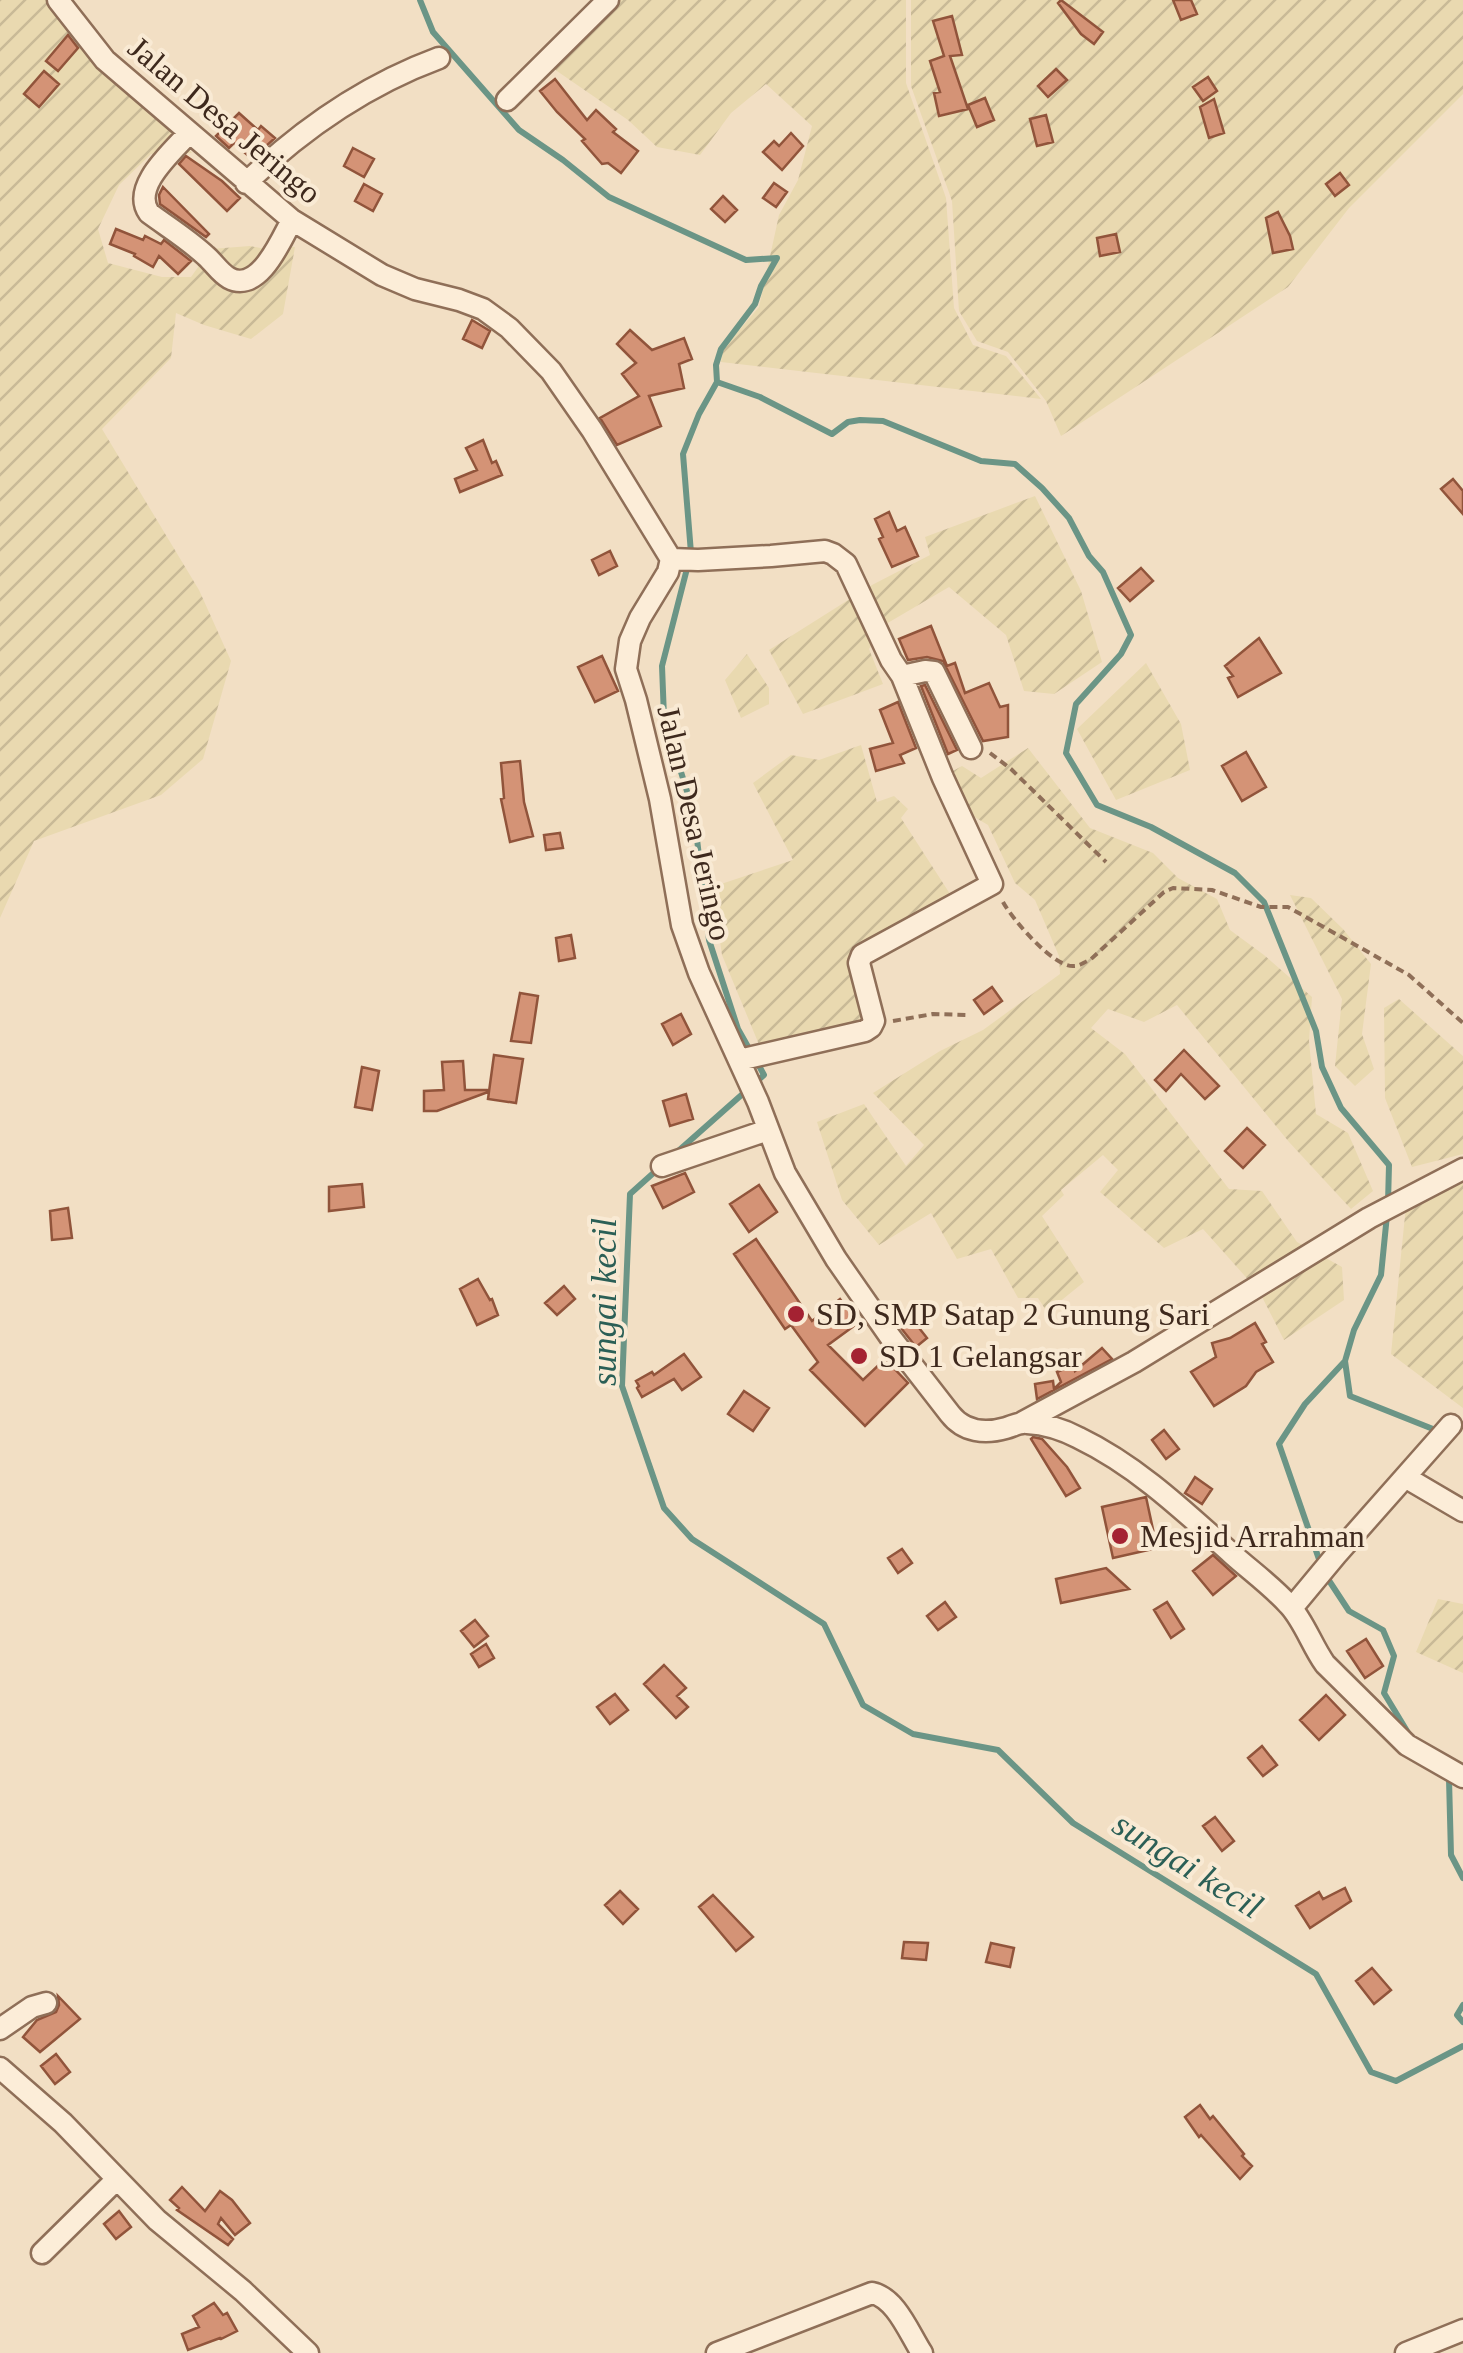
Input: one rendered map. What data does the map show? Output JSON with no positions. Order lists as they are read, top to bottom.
{
  "streets": {
    "street": ["Jalan Desa Jeringo"]
  },
  "water": ["sungai kecil"],
  "places": ["SD, SMP Satap 2 Gunung Sari", "SD 1 Gelangsar", "Mesjid Arrahman"]
}
